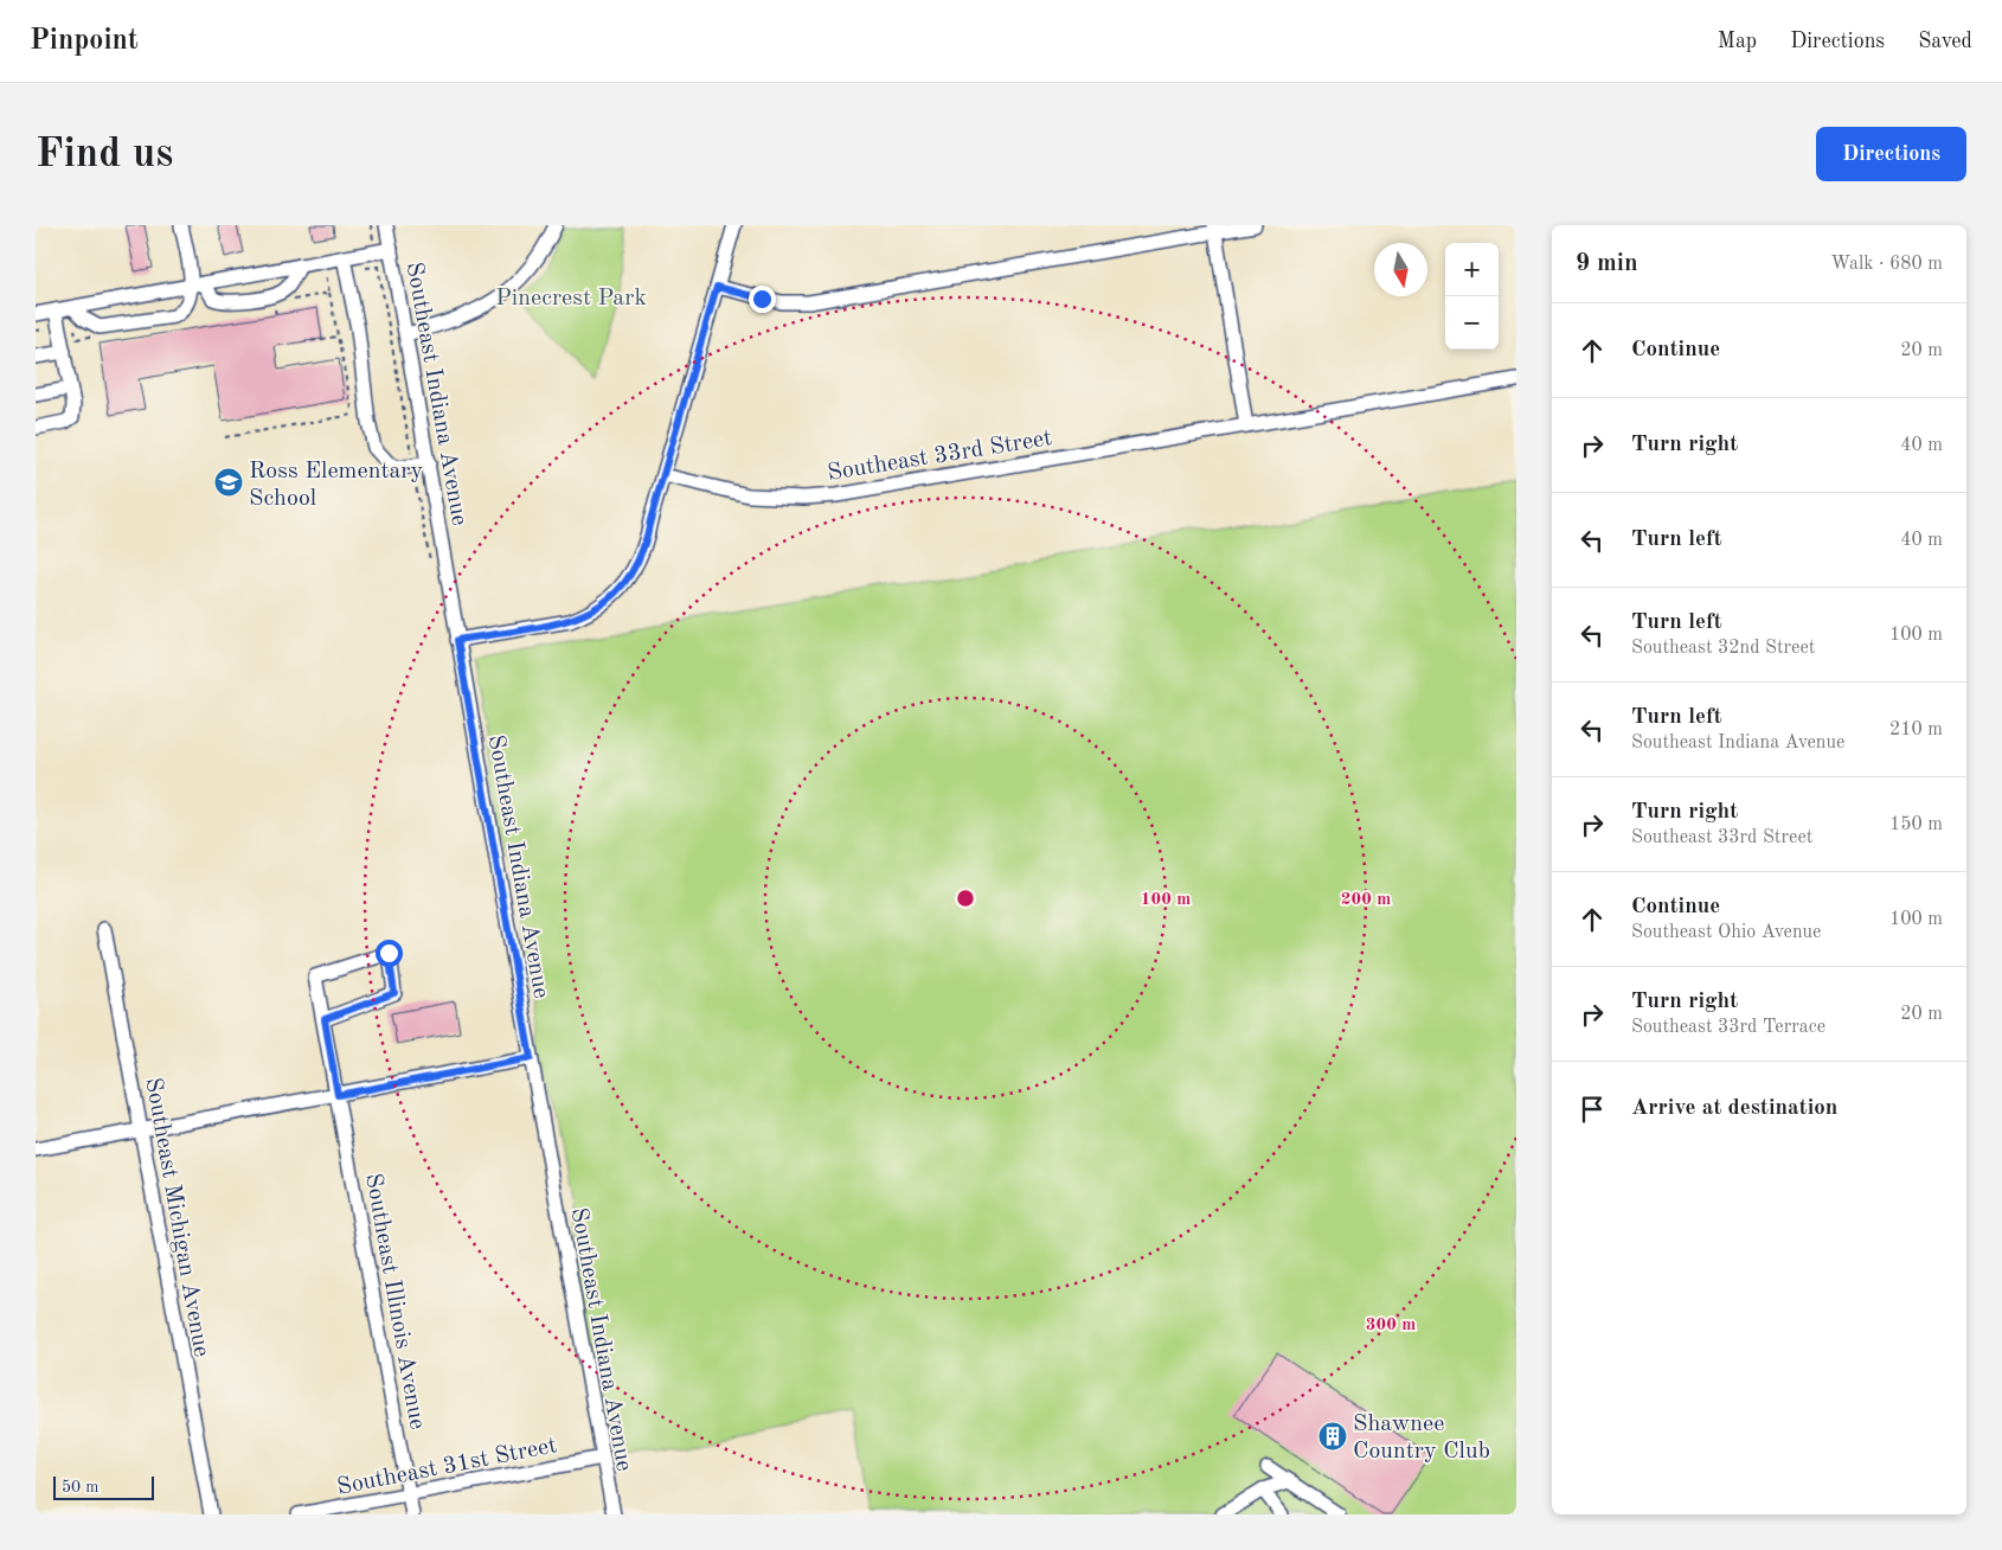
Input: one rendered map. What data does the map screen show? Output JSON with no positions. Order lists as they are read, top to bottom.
{
  "streets": {
    "street": [
      "Southeast Indiana Avenue",
      "Southeast 33rd Street",
      "Southeast Michigan Avenue",
      "Southeast Illinois Avenue",
      "Southeast 31st Street"
    ]
  },
  "crossings": [
    ["Southeast Indiana Avenue", "Southeast 31st Street"],
    ["Southeast Illinois Avenue", "Southeast 31st Street"]
  ],
  "parks": ["Pinecrest Park"],
  "places": {
    "school or university": ["Ross Elementary School"],
    "building": ["Shawnee Country Club"]
  },
  "scale_bar": "50 m",
  "north": "bottom",
  "page": {
    "header": "Pinpoint",
    "nav": ["Map", "Directions", "Saved"],
    "buttons": "Directions",
    "title": "Find us",
    "heading": ["9 min", "Walk · 680 m"],
    "map_buttons": ["+", "−"],
    "list": [
      ["Continue", "20 m"],
      ["Turn right", "40 m"],
      ["Turn left", "40 m"],
      ["Turn left", "Southeast 32nd Street", "100 m"],
      ["Turn left", "Southeast Indiana Avenue", "210 m"],
      ["Turn right", "Southeast 33rd Street", "150 m"],
      ["Continue", "Southeast Ohio Avenue", "100 m"],
      ["Turn right", "Southeast 33rd Terrace", "20 m"],
      "Arrive at destination"
    ],
    "scale": "50 m"
  },
  "rings": ["100 m", "200 m", "300 m"]
}
